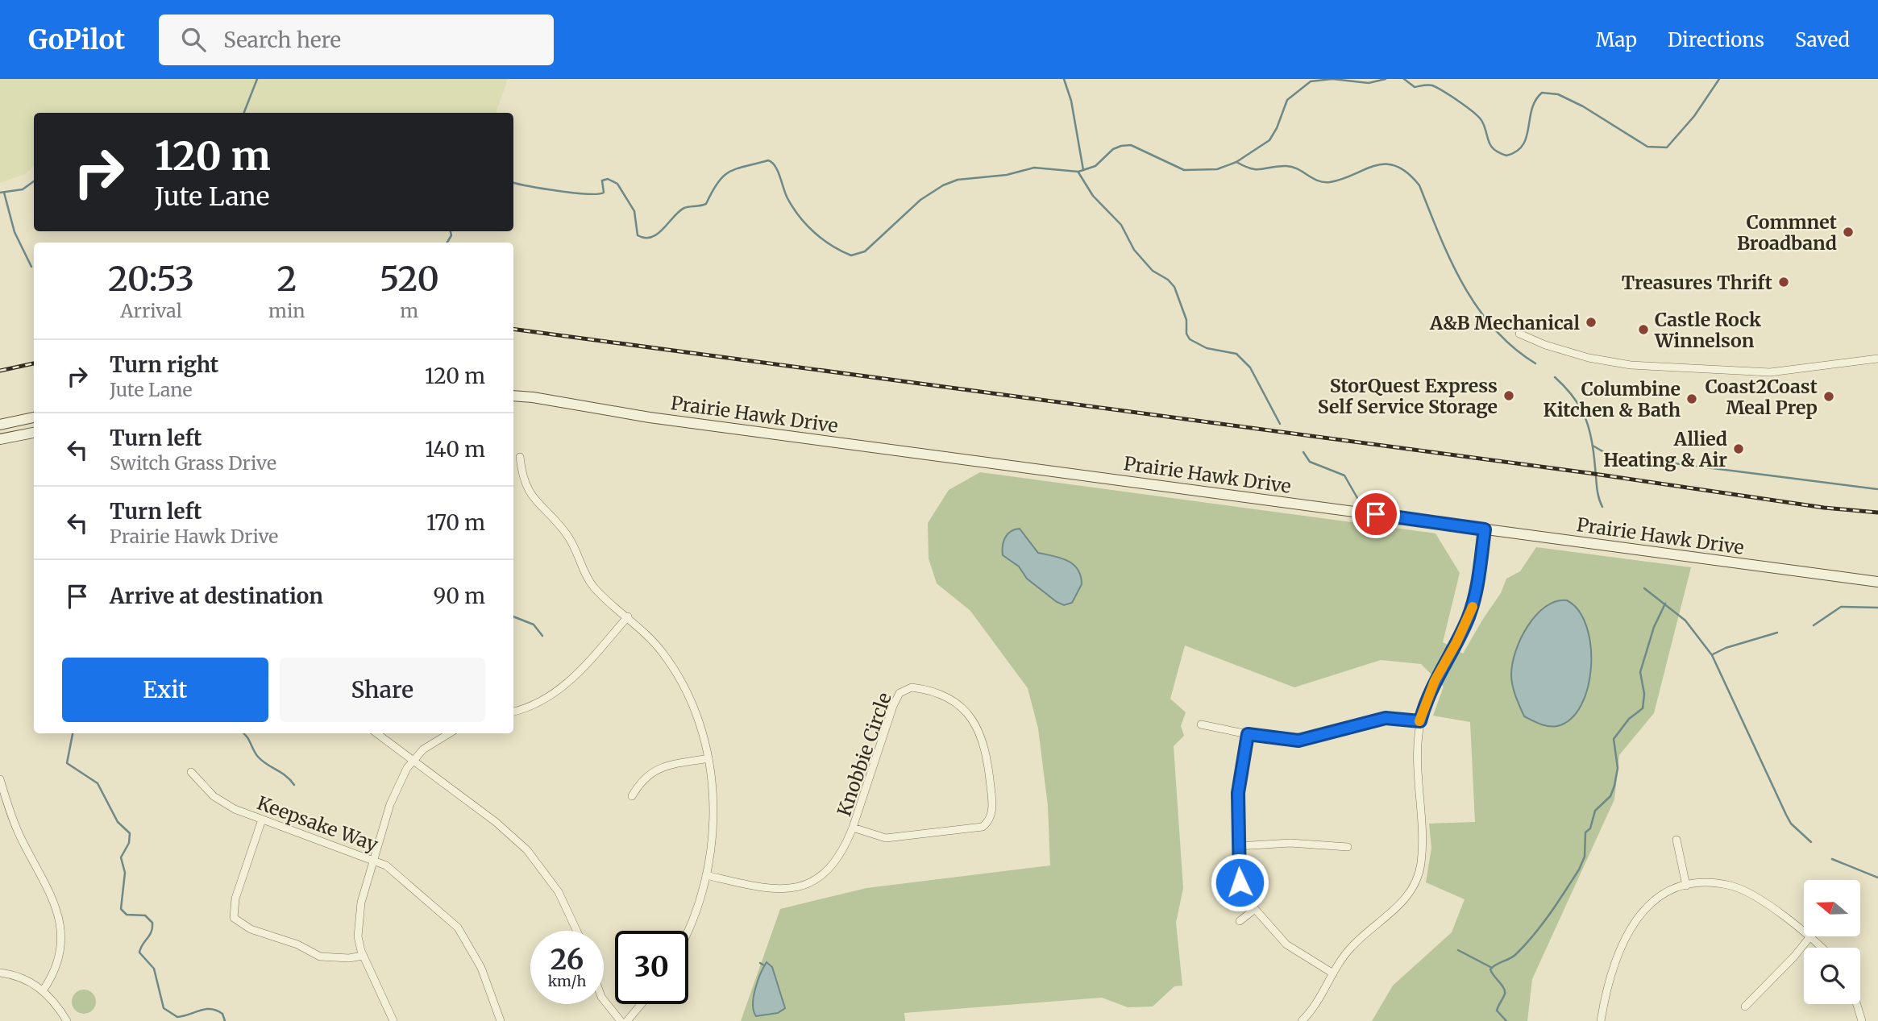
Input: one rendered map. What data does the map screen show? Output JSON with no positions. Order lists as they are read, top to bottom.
{
  "streets": {
    "street": ["Prairie Hawk Drive", "Knobbie Circle", "Keepsake Way"]
  },
  "places": [
    "Commnet Broadband",
    "Treasures Thrift",
    "A&B Mechanical",
    "Castle Rock Winnelson",
    "StorQuest Express Self Service Storage",
    "Coast2Coast Meal Prep",
    "Columbine Kitchen & Bath",
    "Allied Heating & Air"
  ],
  "north": "left",
  "page": {
    "header": "GoPilot",
    "search": "Search here",
    "nav": ["Map", "Directions", "Saved"],
    "turn": ["120 m", "Jute Lane"],
    "eta": [
      "20:53",
      "Arrival",
      "2",
      "min",
      "520",
      "m"
    ],
    "list": [
      {
        "name": "Turn right",
        "note": "Jute Lane",
        "value": "120 m"
      },
      {
        "name": "Turn left",
        "note": "Switch Grass Drive",
        "value": "140 m"
      },
      {
        "name": "Turn left",
        "note": "Prairie Hawk Drive",
        "value": "170 m"
      },
      {
        "name": "Arrive at destination",
        "value": "90 m"
      }
    ],
    "buttons": ["Exit", "Share"],
    "speed": "26 km/h",
    "limit": "30"
  }
}
